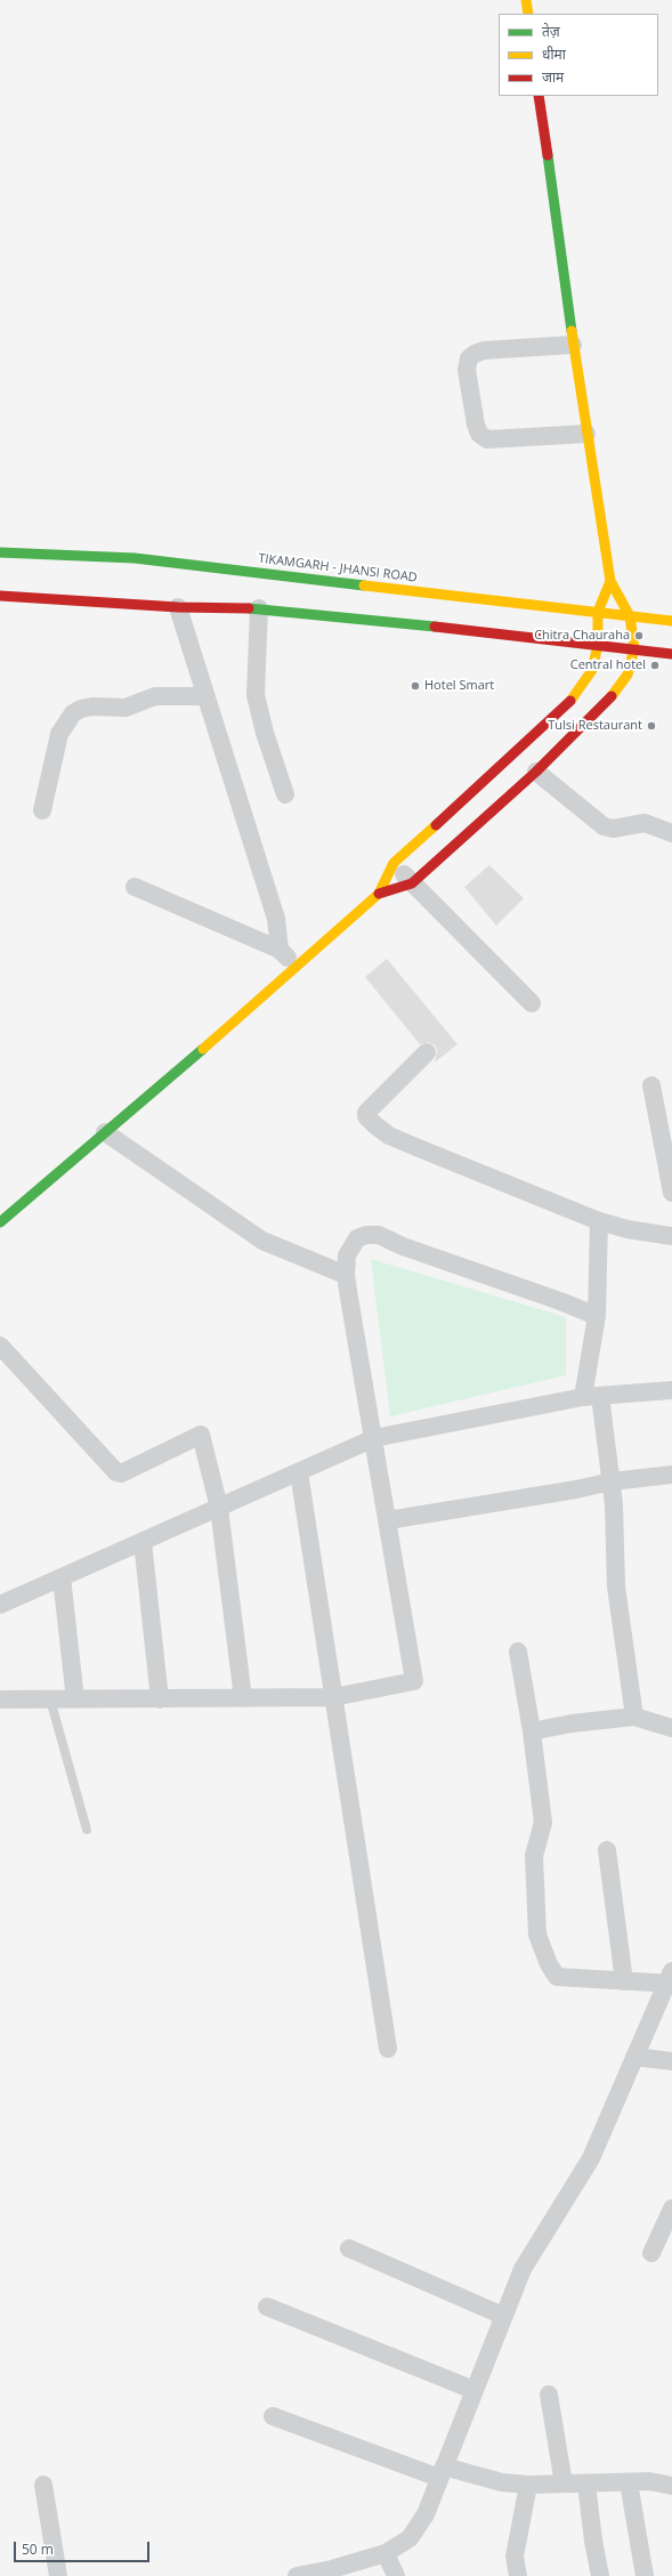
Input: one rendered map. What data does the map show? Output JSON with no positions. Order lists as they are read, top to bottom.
{
  "streets": {
    "street": ["TIKAMGARH - JHANSI ROAD"]
  },
  "places": [
    "Chitra Chauraha",
    "Central hotel",
    "Hotel Smart",
    "Tulsi Restaurant"
  ],
  "legend": ["तेज़", "धीमा", "जाम"],
  "scale_bar": "50 m"
}
